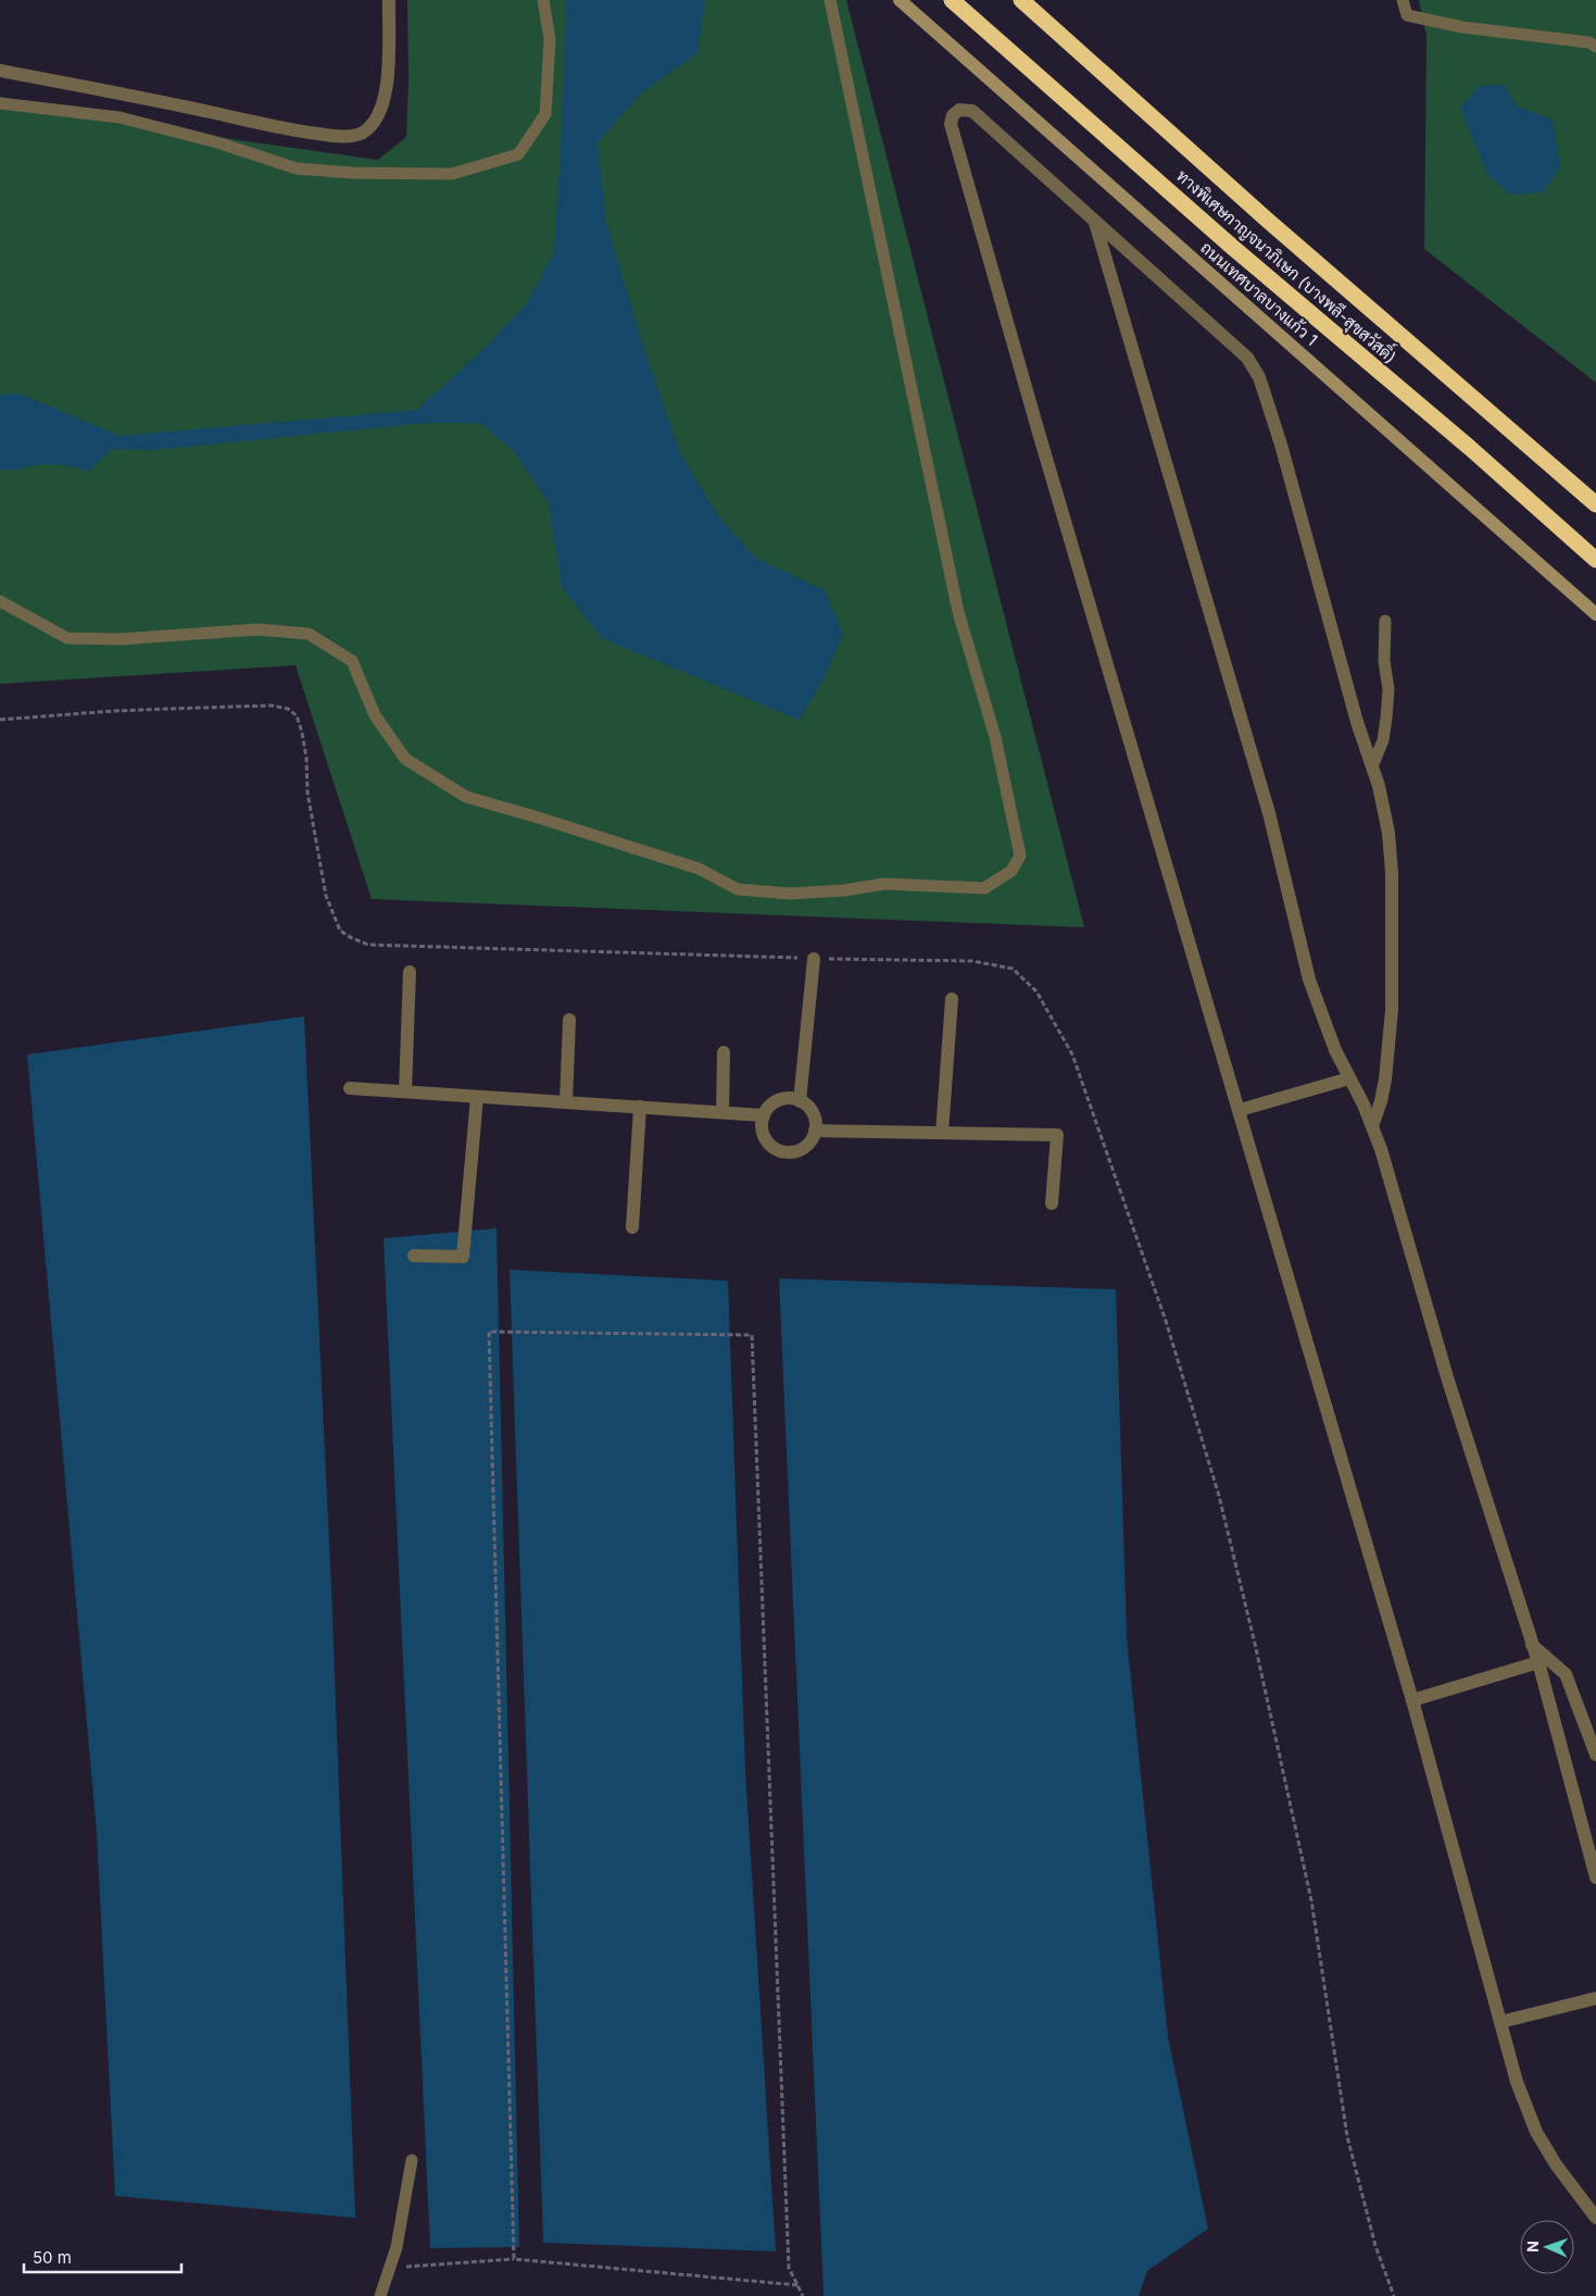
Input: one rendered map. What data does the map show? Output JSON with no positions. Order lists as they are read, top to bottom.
{
  "streets": {
    "highway": ["ทางพิเศษกาญจนาภิเษก (บางพลี-สุขสวัสดิ์)"],
    "main road": ["ถนนเทศบาลบางแก้ว 1"]
  },
  "scale_bar": "50 m",
  "north": "left"
}
